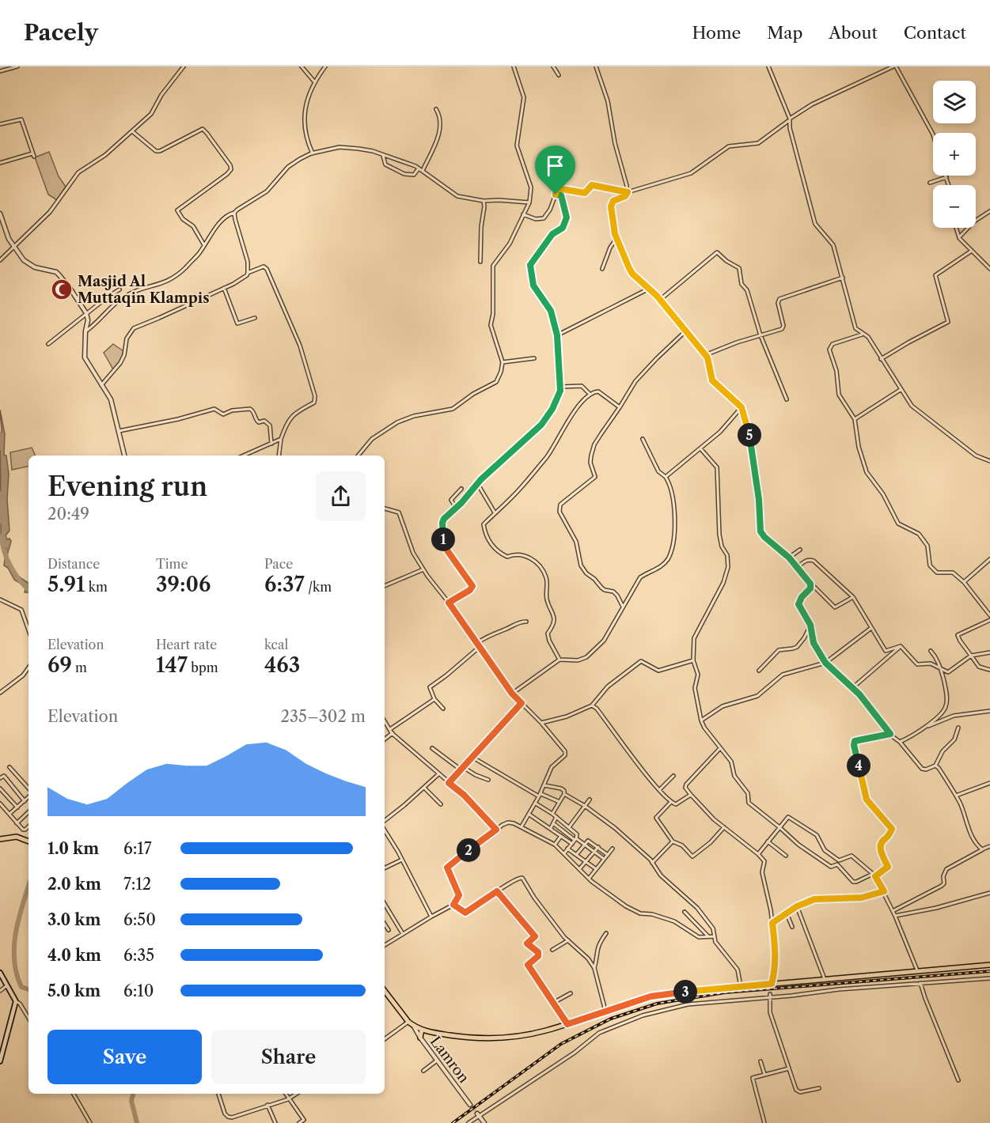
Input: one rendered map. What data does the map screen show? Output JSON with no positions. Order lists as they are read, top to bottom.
{
  "streets": {
    "street": ["Lamron"]
  },
  "places": {
    "mosque": ["Masjid Al Muttaqin Klampis"]
  },
  "page": {
    "header": "Pacely",
    "nav": [
      "Home",
      "Map",
      "About",
      "Contact"
    ],
    "map_buttons": ["+", "−"],
    "pins": [
      "5",
      "1",
      "4",
      "2",
      "3"
    ],
    "heading": ["Evening run", "20:49"],
    "stats": [
      ["Distance", "5.91 km"],
      ["Time", "39:06"],
      ["Pace", "6:37 /km"],
      ["Elevation", "69 m"],
      ["Heart rate", "147 bpm"],
      ["kcal", "463"]
    ],
    "chart": ["Elevation", "235–302 m"],
    "list": [
      {
        "name": "1.0 km",
        "note": "6:17"
      },
      {
        "name": "2.0 km",
        "note": "7:12"
      },
      {
        "name": "3.0 km",
        "note": "6:50"
      },
      {
        "name": "4.0 km",
        "note": "6:35"
      },
      {
        "name": "5.0 km",
        "note": "6:10"
      }
    ],
    "buttons": ["Save", "Share"]
  }
}
